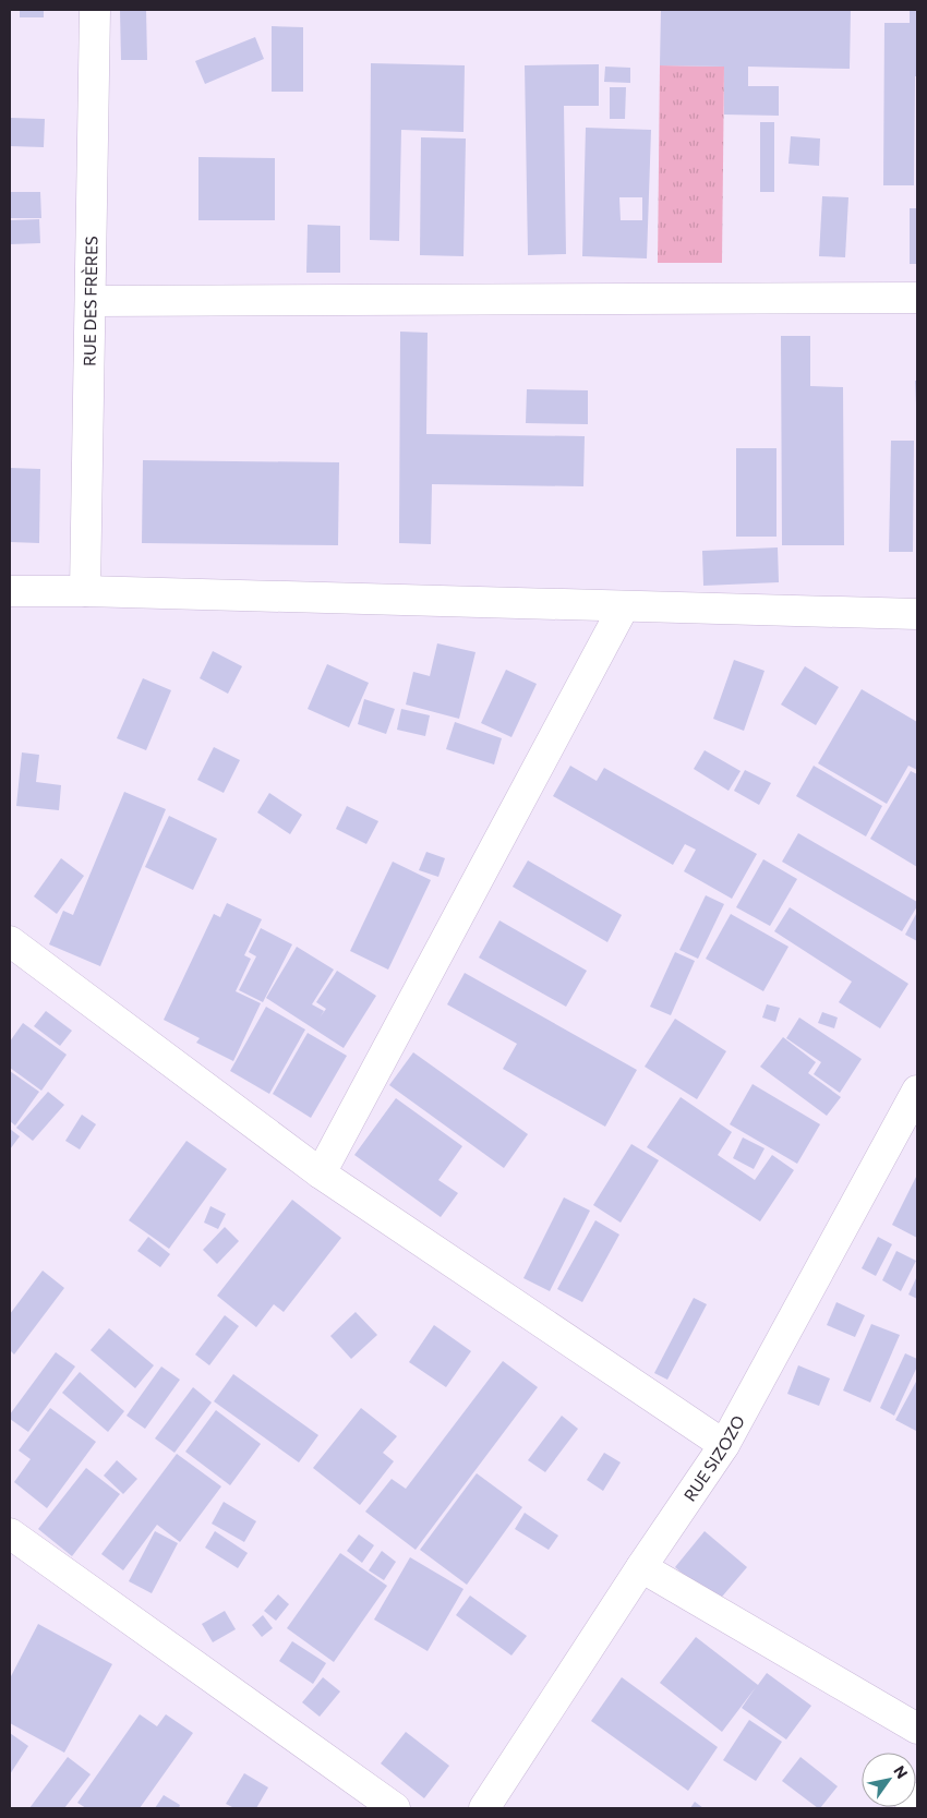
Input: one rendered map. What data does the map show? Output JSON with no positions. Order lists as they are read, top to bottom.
{
  "streets": {
    "street": ["RUE DES FRÈRES", "RUE SIZOZO"]
  },
  "north": "top right"
}
